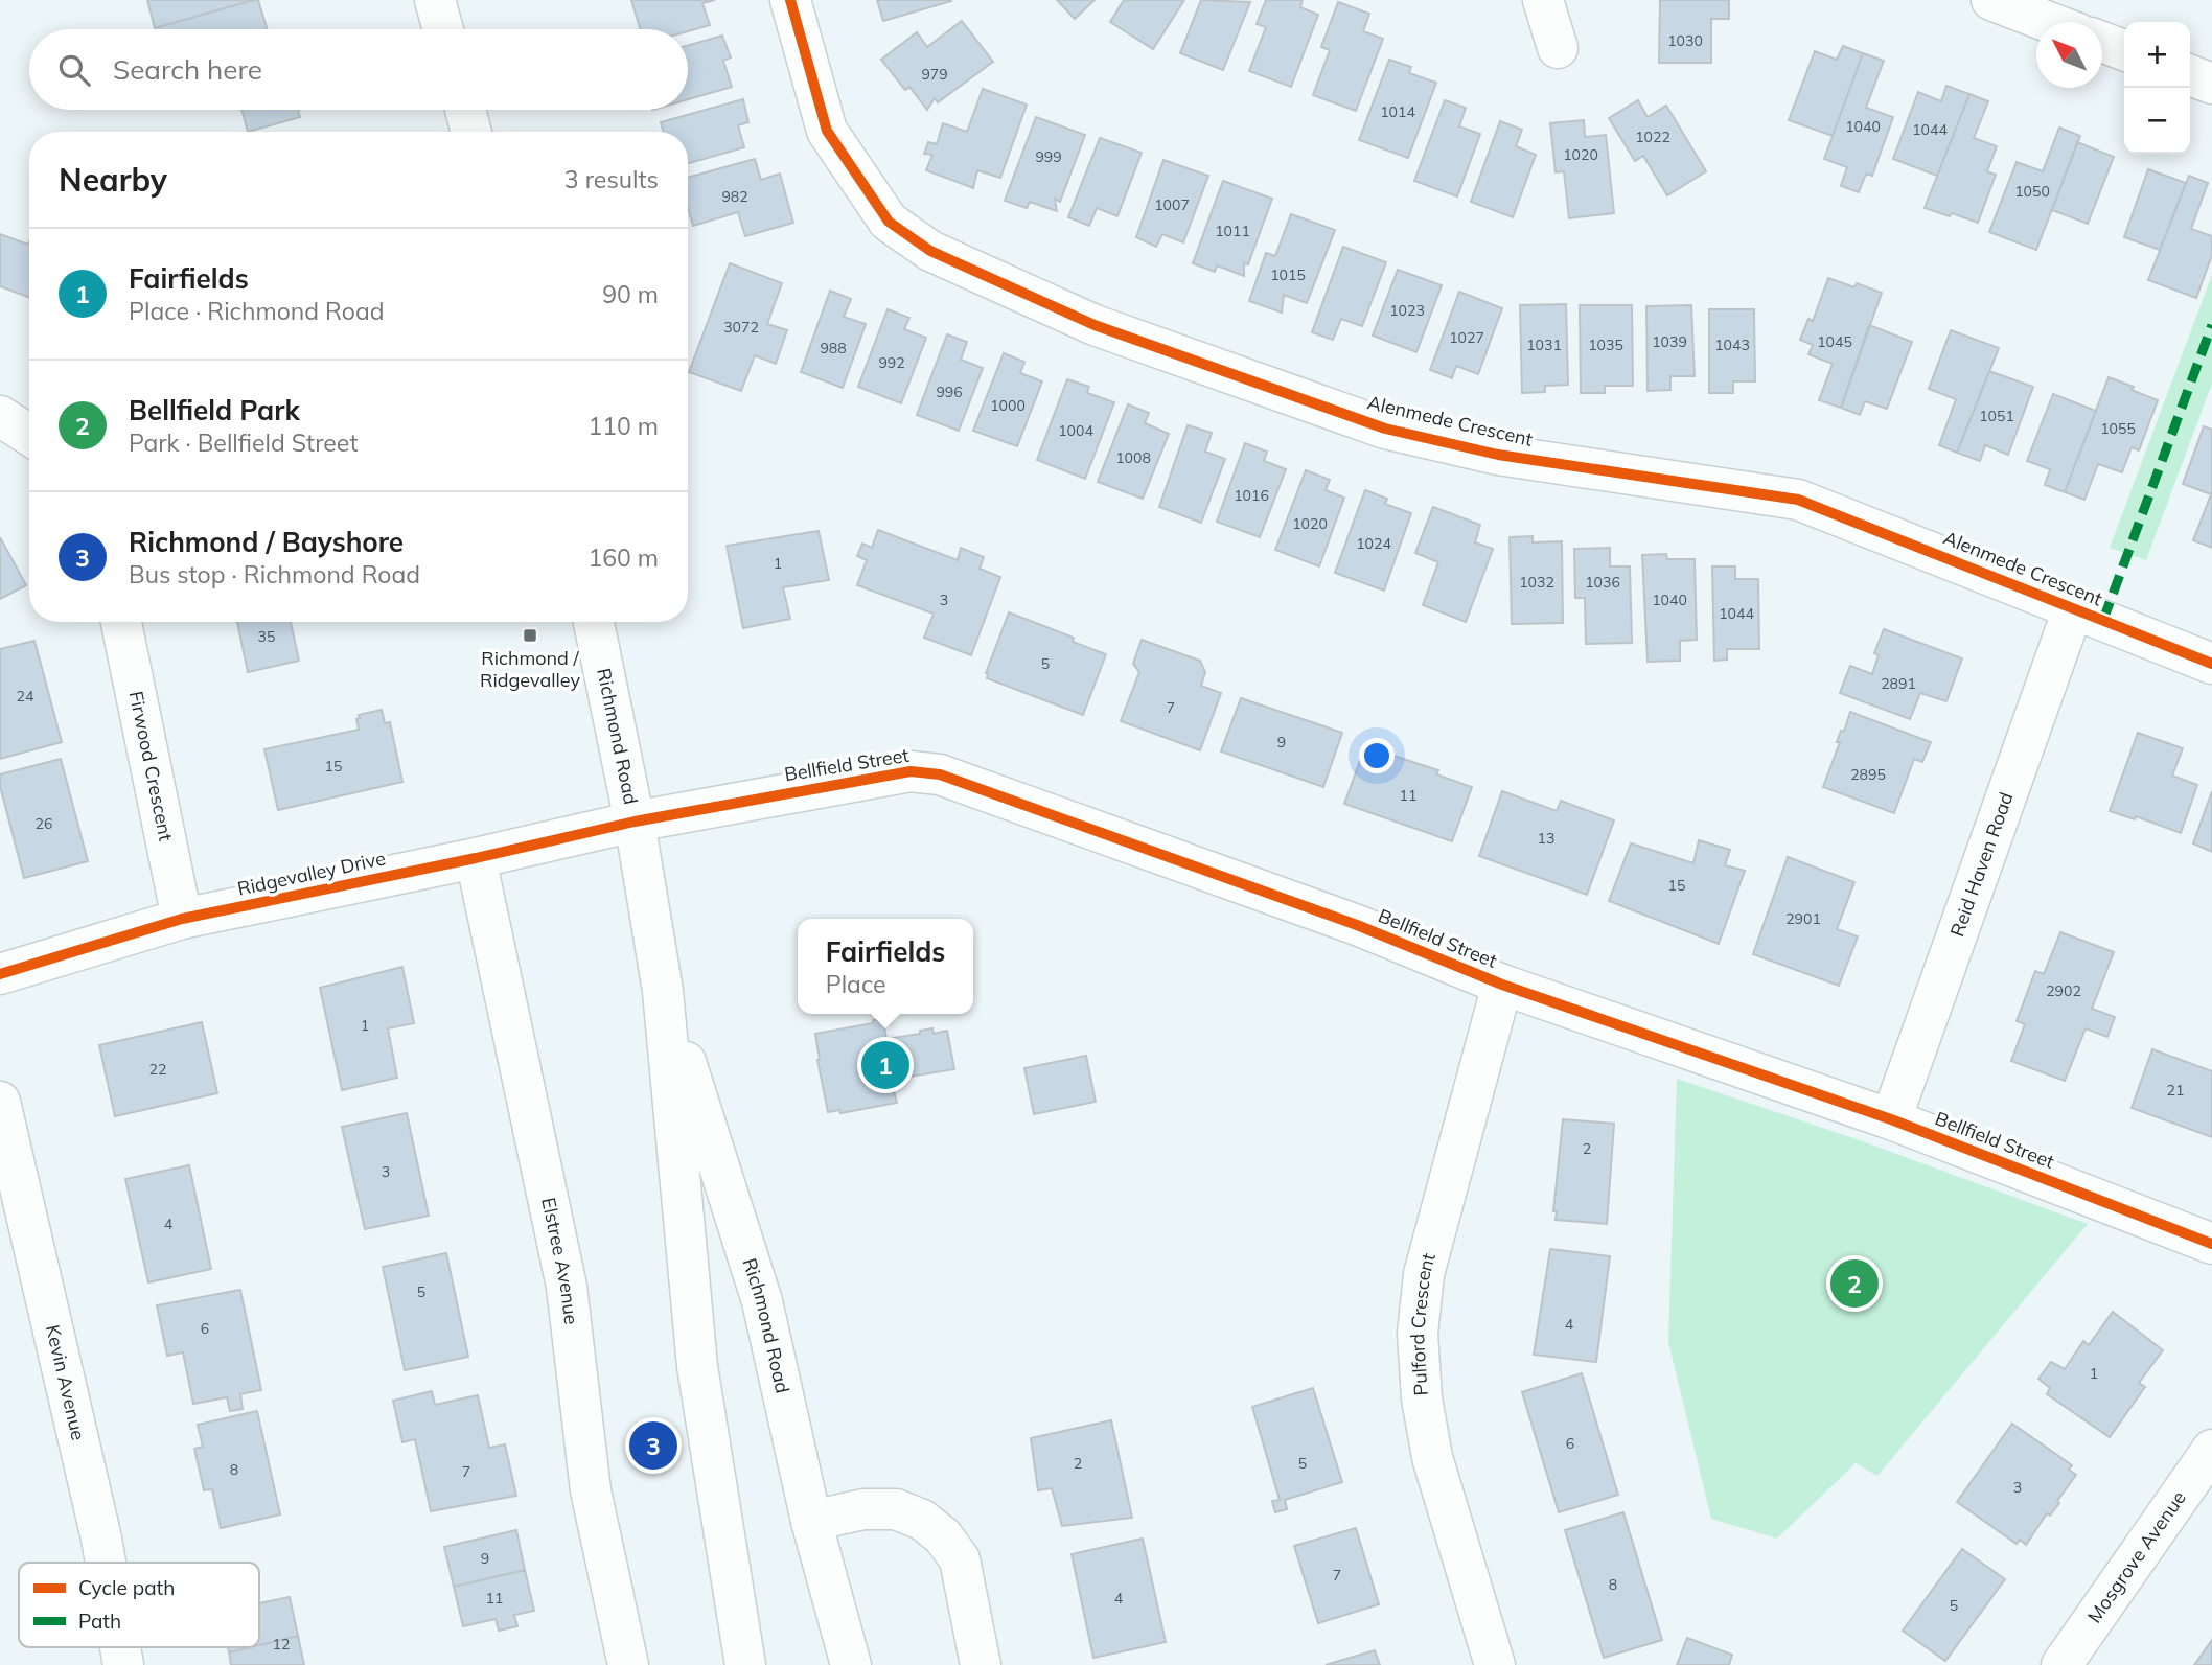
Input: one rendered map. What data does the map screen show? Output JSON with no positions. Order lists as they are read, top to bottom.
{
  "streets": {
    "street": [
      "Alenmede Crescent",
      "Richmond Road",
      "Bellfield Street",
      "Firwood Crescent",
      "Reid Haven Road",
      "Ridgevalley Drive",
      "Elstree Avenue",
      "Pulford Crescent",
      "Kevin Avenue",
      "Mosgrove Avenue"
    ]
  },
  "crossings": [
    ["Alenmede Crescent", "Reid Haven Road"],
    ["Richmond Road", "Bellfield Street"],
    ["Richmond Road", "Ridgevalley Drive"],
    ["Bellfield Street", "Reid Haven Road"],
    ["Bellfield Street", "Ridgevalley Drive"],
    ["Bellfield Street", "Pulford Crescent"],
    ["Firwood Crescent", "Ridgevalley Drive"],
    ["Ridgevalley Drive", "Elstree Avenue"]
  ],
  "places": {
    "transit": ["Richmond / Ridgevalley"]
  },
  "house_numbers": [
    "1030",
    "979",
    "1014",
    "1040",
    "1044",
    "1022",
    "1020",
    "999",
    "1050",
    "982",
    "1007",
    "1011",
    "1015",
    "1023",
    "3072",
    "1027",
    "1039",
    "1045",
    "1031",
    "1035",
    "1043",
    "988",
    "992",
    "996",
    "1000",
    "1051",
    "1055",
    "1004",
    "1008",
    "1016",
    "1020",
    "1024",
    "1",
    "1032",
    "1036",
    "3",
    "1040",
    "1044",
    "35",
    "5",
    "2891",
    "24",
    "7",
    "9",
    "15",
    "2895",
    "11",
    "26",
    "13",
    "15",
    "2901",
    "2902",
    "1",
    "22",
    "21",
    "2",
    "3",
    "4",
    "5",
    "4",
    "6",
    "1",
    "6",
    "2",
    "5",
    "8",
    "7",
    "3",
    "9",
    "7",
    "8",
    "11",
    "4",
    "5",
    "12"
  ],
  "legend": ["Cycle path", "Path"],
  "north": "top left",
  "page": {
    "map_buttons": ["+", "−"],
    "search": "Search here",
    "heading": ["Nearby", "3 results"],
    "list": [
      {
        "mark": "1",
        "name": "Fairfields",
        "note": "Place · Richmond Road",
        "value": "90 m"
      },
      {
        "mark": "2",
        "name": "Bellfield Park",
        "note": "Park · Bellfield Street",
        "value": "110 m"
      },
      {
        "mark": "3",
        "name": "Richmond / Bayshore",
        "note": "Bus stop · Richmond Road",
        "value": "160 m"
      }
    ],
    "popup": ["Fairfields", "Place"],
    "pins": ["1", "2", "3"]
  }
}
